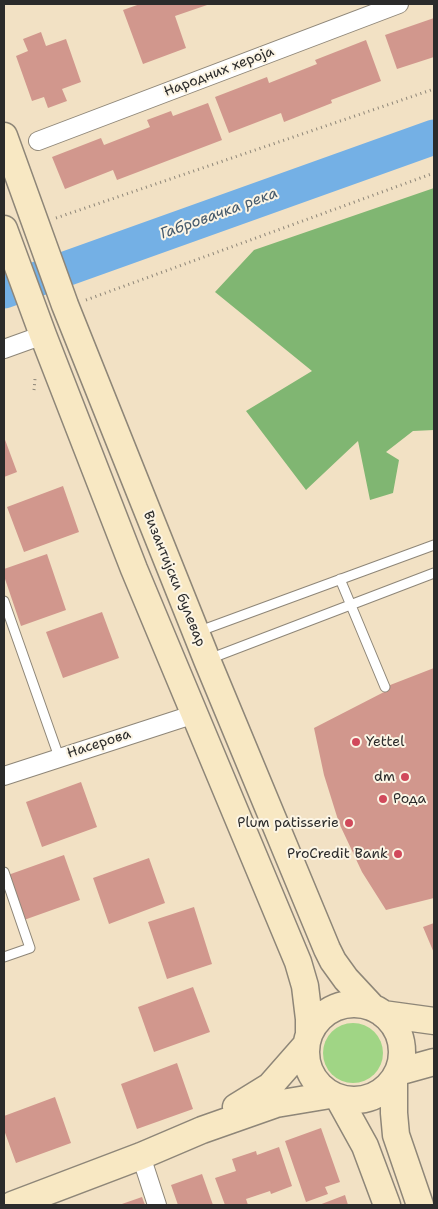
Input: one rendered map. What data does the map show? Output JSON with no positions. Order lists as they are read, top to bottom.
{
  "streets": {
    "street": ["Народних хероја", "Византијски булевар", "Насерова"]
  },
  "water": ["Габровачка река"],
  "places": [
    "Yettel",
    "dm",
    "Рода",
    "Plum patisserie",
    "ProCredit Bank"
  ]
}
